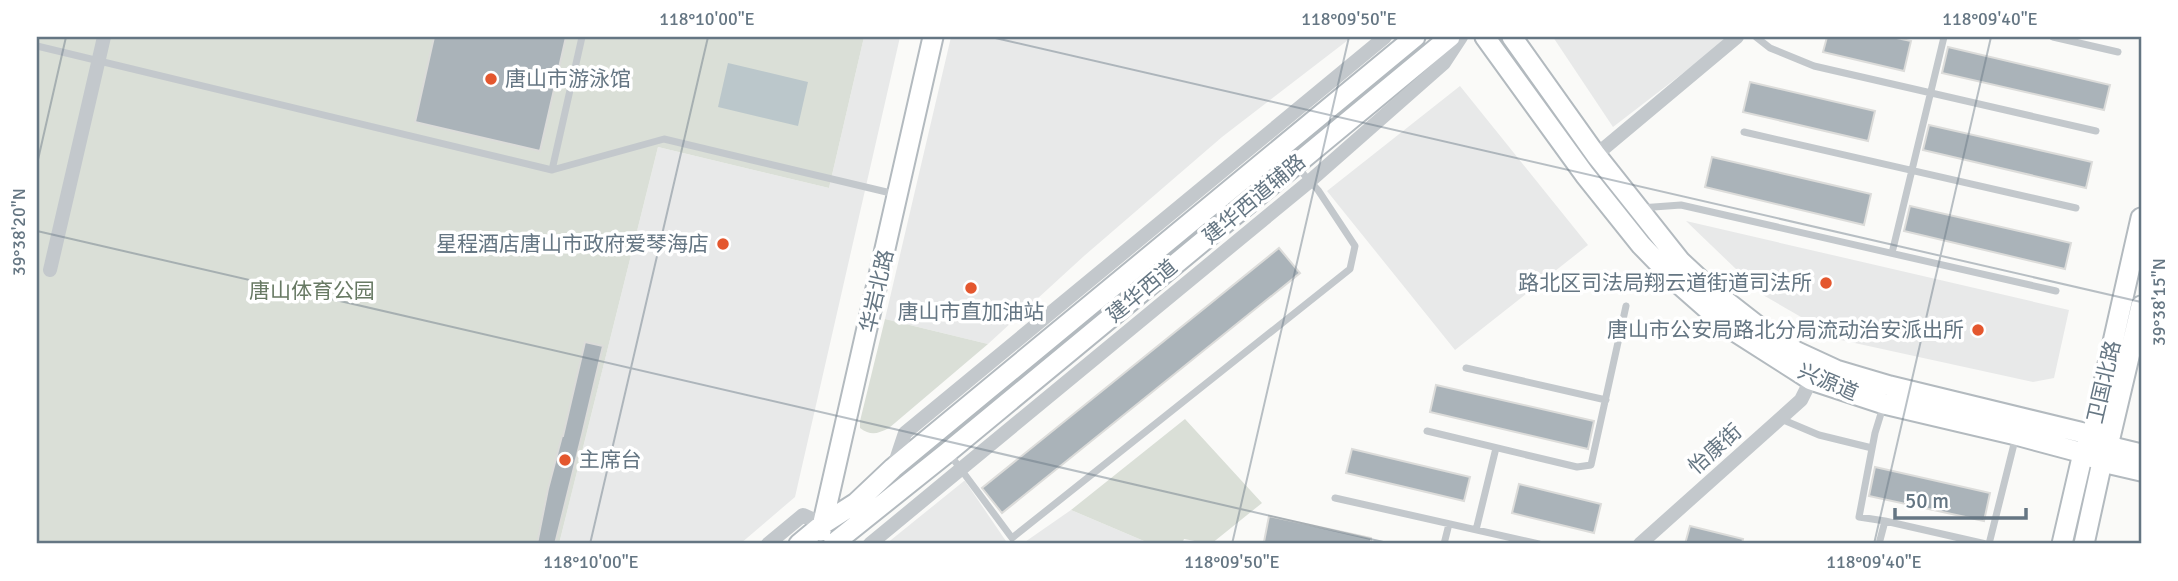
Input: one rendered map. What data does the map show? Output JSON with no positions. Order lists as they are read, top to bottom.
{
  "streets": {
    "main road": [
      "华岩北路",
      "建华西道",
      "兴源道",
      "卫国北路"
    ],
    "street": ["建华西道辅路", "怡康街"]
  },
  "crossings": [
    ["建华西道辅路", "建华西道"],
    ["华岩北路", "建华西道"],
    ["兴源道", "卫国北路"],
    ["兴源道", "怡康街"]
  ],
  "parks": ["唐山体育公园"],
  "places": [
    "唐山市游泳馆",
    "星程酒店唐山市政府爱琴海店",
    "路北区司法局翔云道街道司法所",
    "唐山市直加油站",
    "唐山市公安局路北分局流动治安派出所",
    "主席台"
  ],
  "scale_bar": "50 m",
  "coordinates": [
    "118°10'00\"E",
    "118°09'50\"E",
    "118°09'40\"E",
    "39°38'20\"N",
    "39°38'15\"N"
  ]
}
